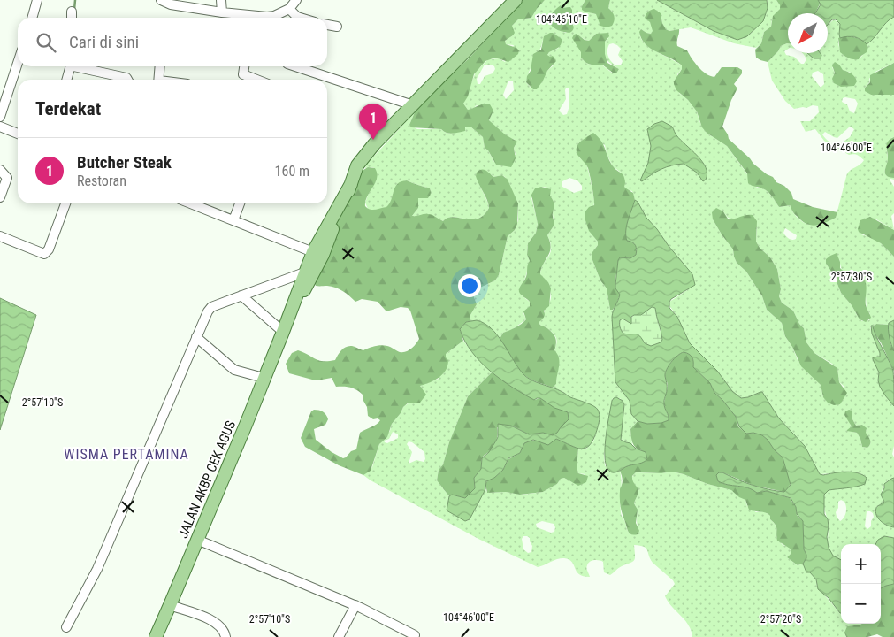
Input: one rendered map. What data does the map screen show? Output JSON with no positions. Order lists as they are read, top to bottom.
{
  "streets": {
    "main road": ["JALAN AKBP CEK AGUS"]
  },
  "districts": ["WISMA PERTAMINA"],
  "north": "bottom left",
  "page": {
    "search": "Cari di sini",
    "heading": "Terdekat",
    "pins": "1",
    "list": [
      {
        "mark": "1",
        "name": "Butcher Steak",
        "note": "Restoran",
        "value": "160 m"
      }
    ],
    "map_buttons": ["+", "−"]
  },
  "coordinates": [
    "104°46'10\"E",
    "104°46'00\"E",
    "2°57'30\"S",
    "2°57'10\"S",
    "2°57'20\"S"
  ]
}
